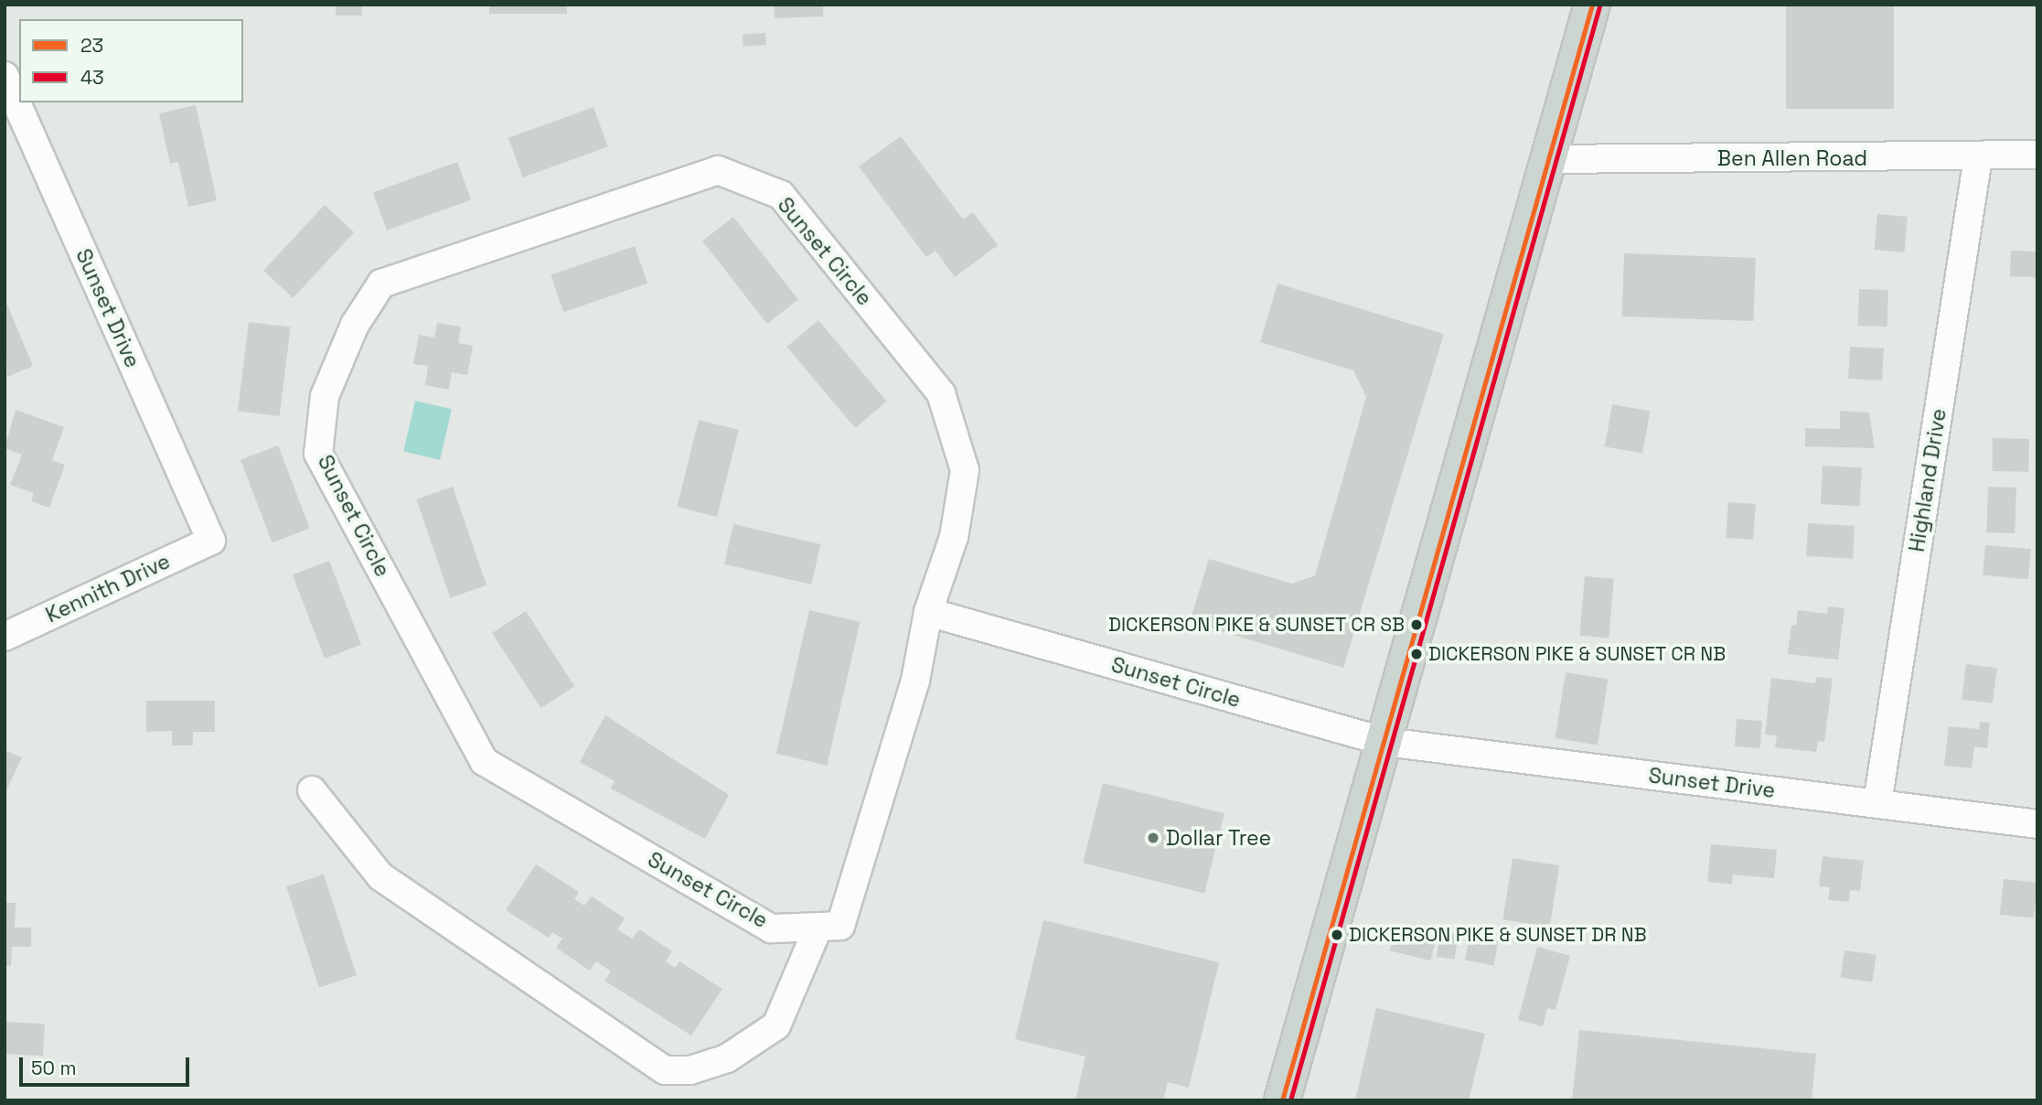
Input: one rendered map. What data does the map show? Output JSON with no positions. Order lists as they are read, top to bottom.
{
  "streets": {
    "street": [
      "Ben Allen Road",
      "Sunset Circle",
      "Sunset Drive",
      "Highland Drive",
      "Kennith Drive"
    ]
  },
  "crossings": [
    ["Ben Allen Road", "Highland Drive"],
    ["Sunset Circle", "Sunset Drive"],
    ["Sunset Drive", "Highland Drive"],
    ["Sunset Drive", "Kennith Drive"]
  ],
  "places": [
    "DICKERSON PIKE & SUNSET CR SB",
    "DICKERSON PIKE & SUNSET CR NB",
    "Dollar Tree",
    "DICKERSON PIKE & SUNSET DR NB"
  ],
  "lines": ["transit line 23", "transit line 43"],
  "legend": ["23", "43"],
  "scale_bar": "50 m"
}
